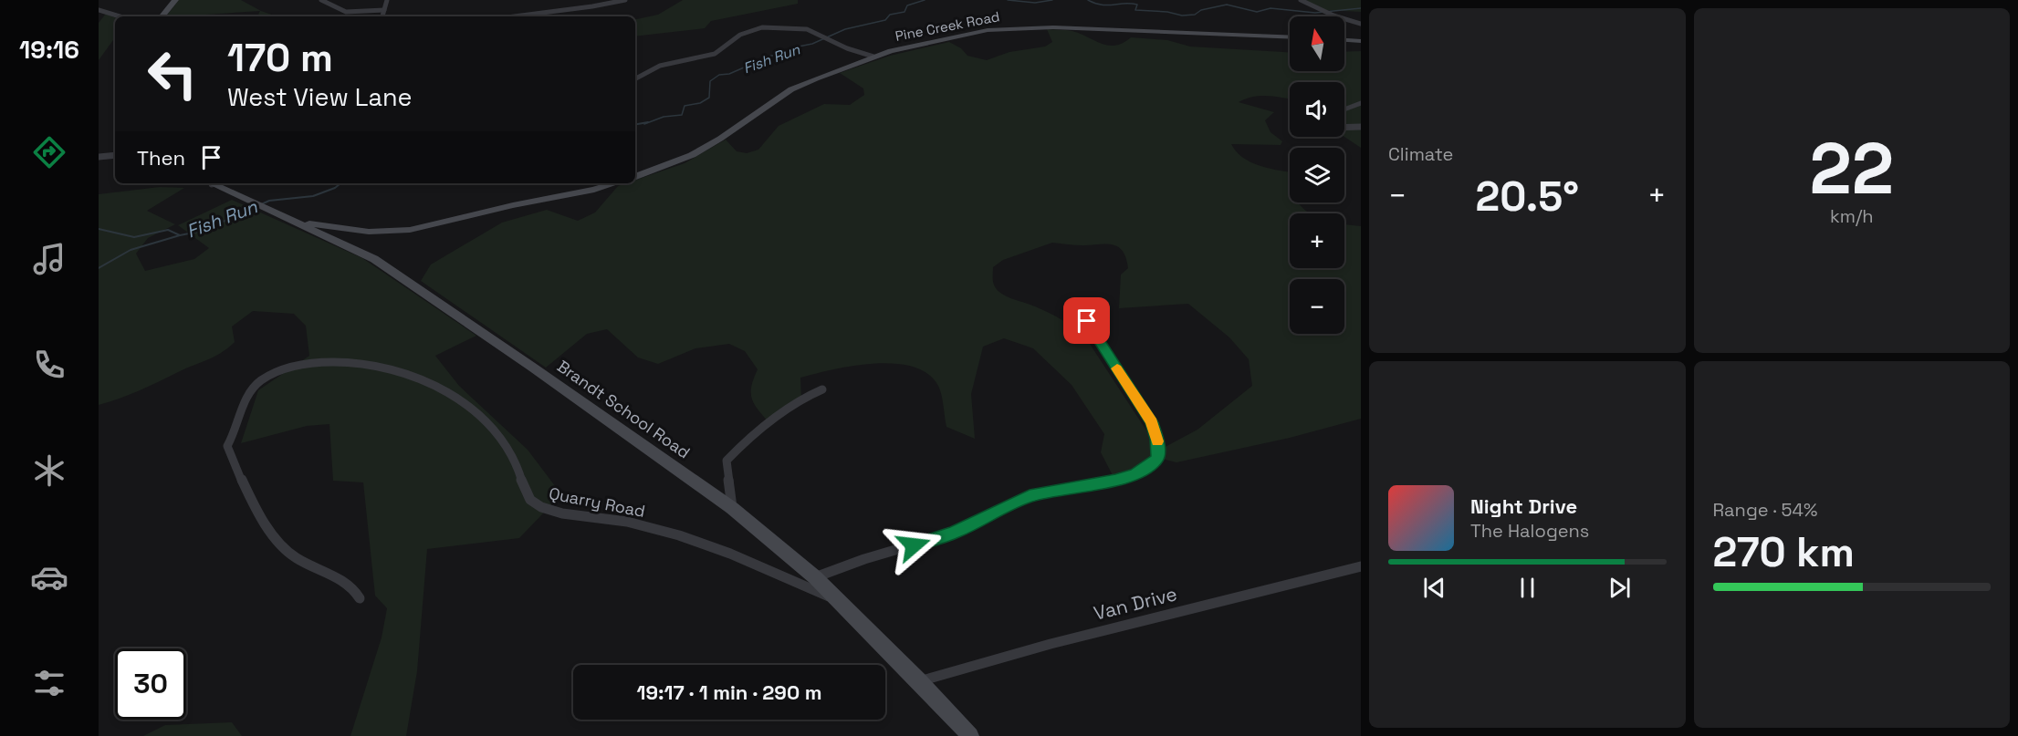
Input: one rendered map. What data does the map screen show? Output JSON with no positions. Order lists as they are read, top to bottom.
{
  "streets": {
    "street": [
      "Pine Creek Road",
      "Brandt School Road",
      "Quarry Road",
      "Van Drive"
    ]
  },
  "crossings": [
    ["Brandt School Road", "Quarry Road"],
    ["Brandt School Road", "Van Drive"]
  ],
  "water": ["Fish Run"],
  "north": "top",
  "page": {
    "tabs": "19:16",
    "tile": [
      "Climate",
      ["22", "km/h"],
      ["Range · 54%", "270 km"]
    ],
    "map_buttons": ["+", "−"],
    "turn": ["170 m", "West View Lane"],
    "then": "Then",
    "heat": ["−", "20.5°", "+"],
    "song": ["Night Drive", "The Halogens"],
    "limit": "30",
    "trip": "19:17 · 1 min · 290 m"
  }
}
